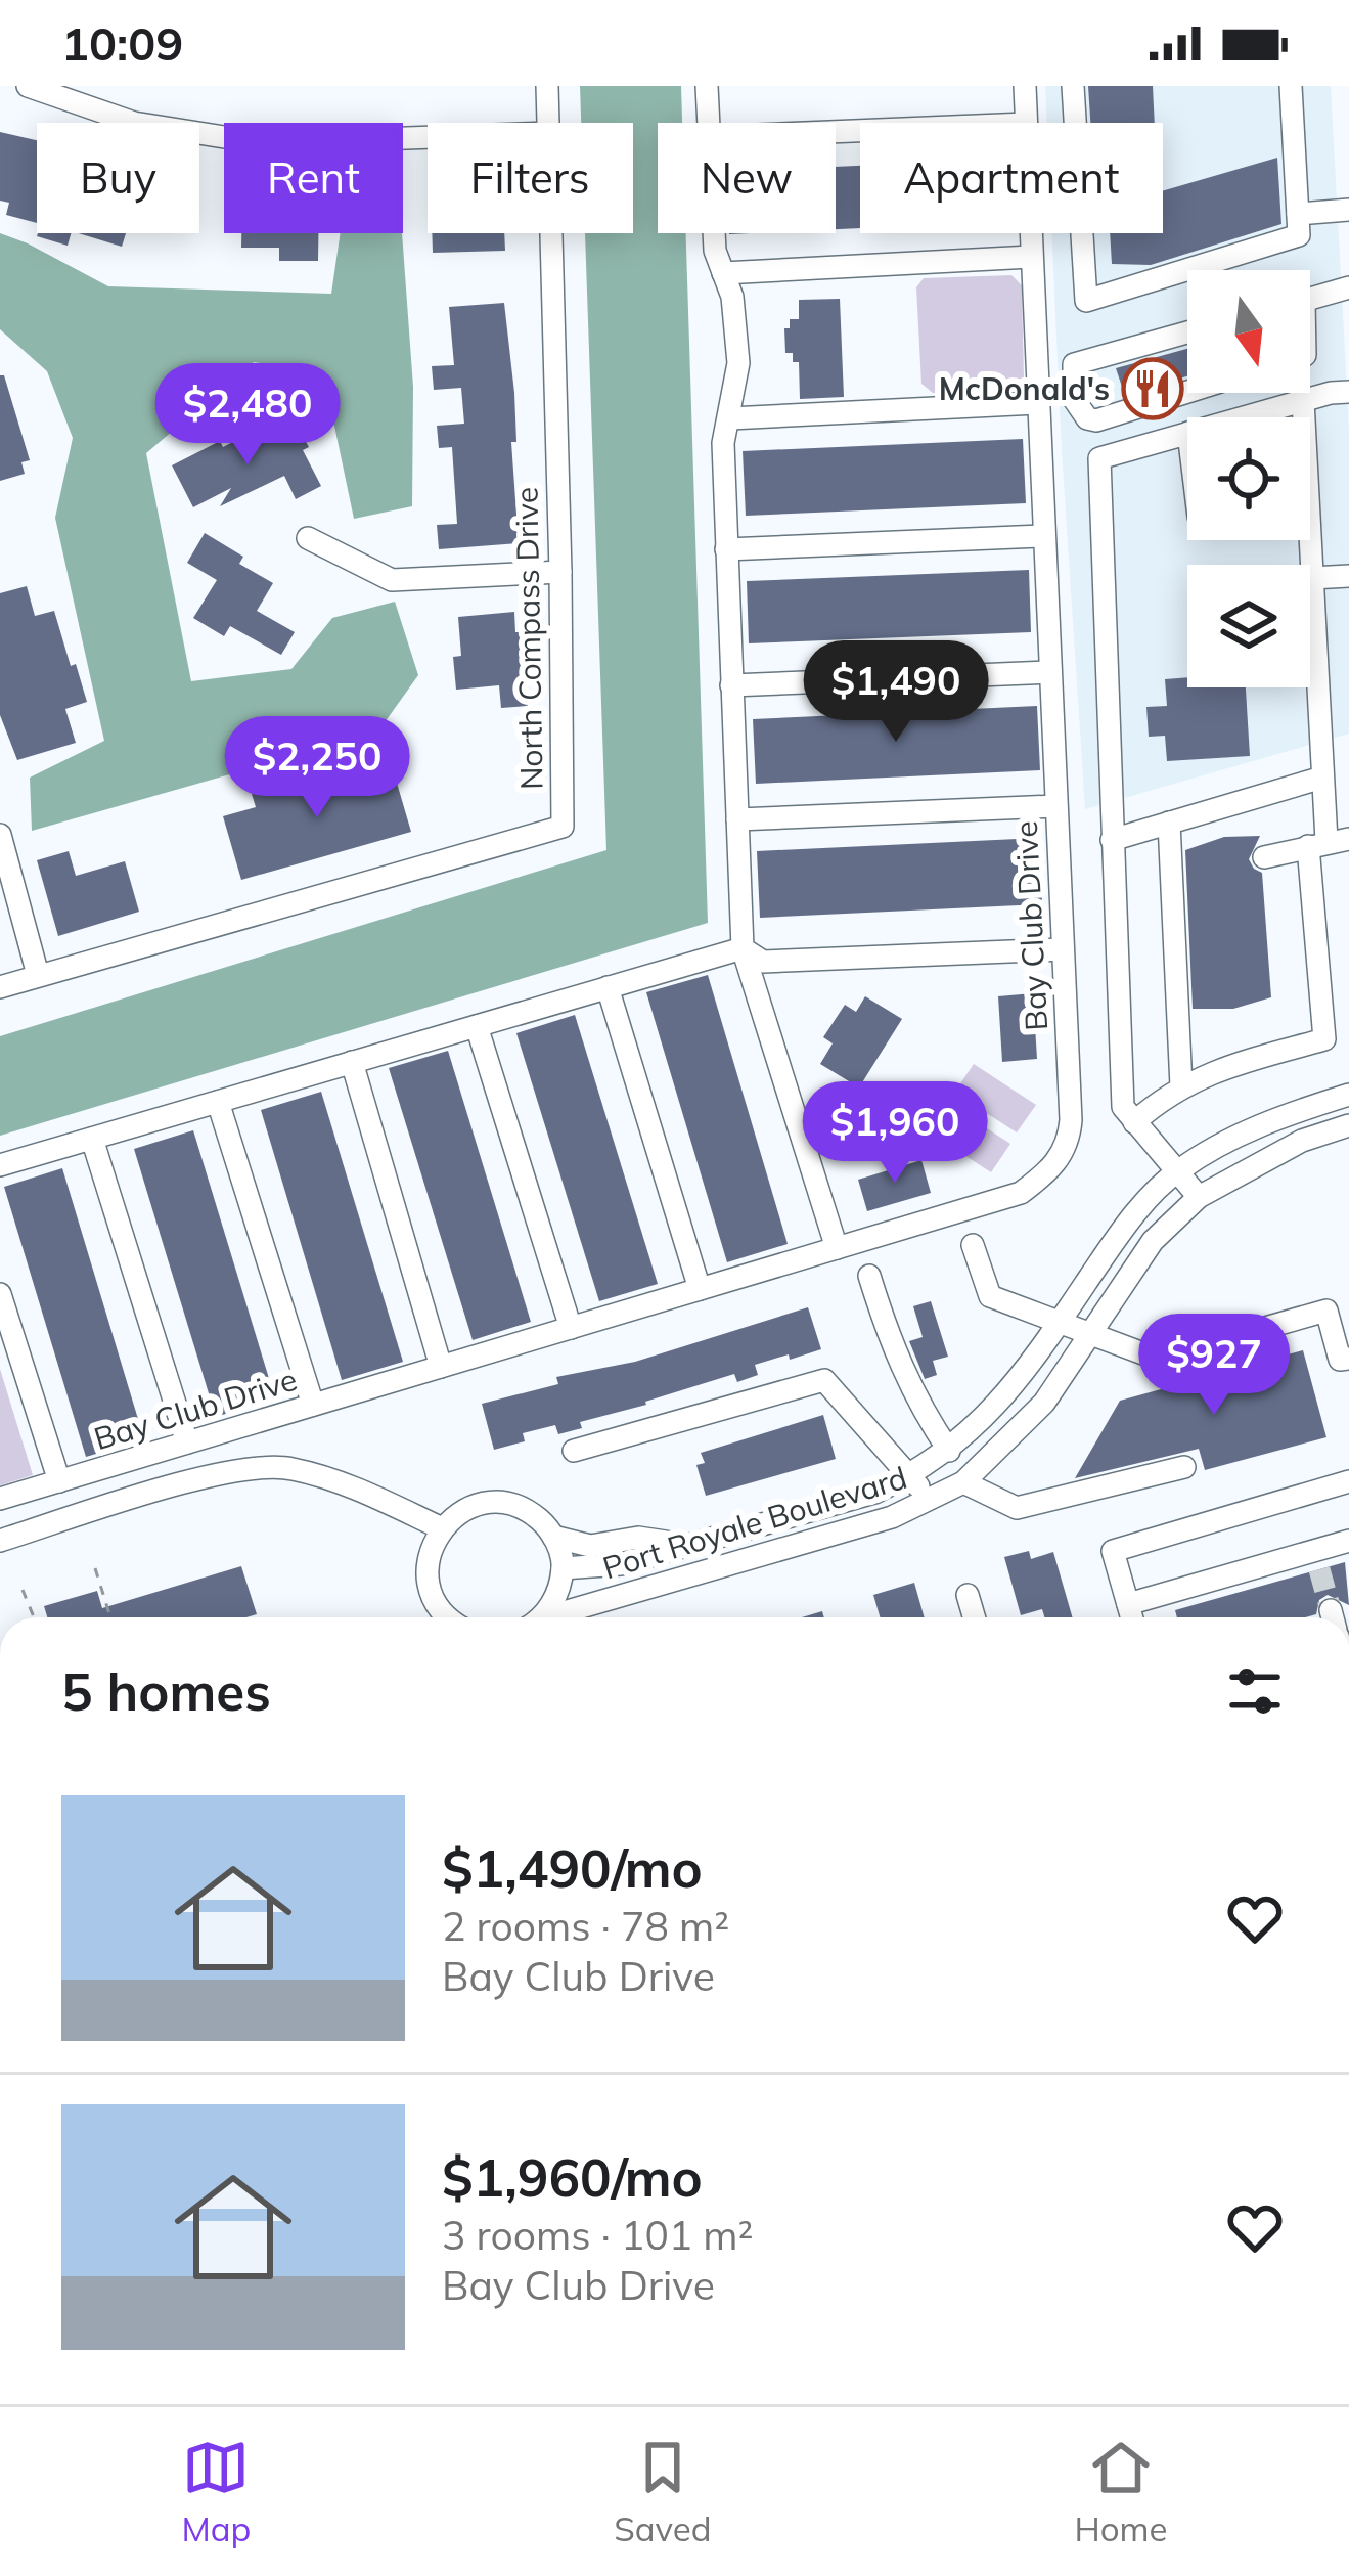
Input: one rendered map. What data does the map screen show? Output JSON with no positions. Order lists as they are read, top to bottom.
{
  "streets": {
    "street": ["North Compass Drive", "Bay Club Drive", "Port Royale Boulevard"]
  },
  "places": {
    "restaurant": ["McDonald's"]
  },
  "north": "bottom",
  "page": {
    "status": "10:09",
    "chip": [
      "Buy",
      "Rent",
      "Filters",
      "New",
      "Apartment"
    ],
    "price": [
      "$2,480",
      "$1,490",
      "$2,250",
      "$1,960",
      "$927"
    ],
    "heading": "5 homes",
    "list": [
      {
        "name": "$1,490/mo",
        "note": "2 rooms · 78 m² · Bay Club Drive"
      },
      {
        "name": "$1,960/mo",
        "note": "3 rooms · 101 m² · Bay Club Drive"
      }
    ],
    "tabs": ["Map", "Saved", "Home"]
  }
}
